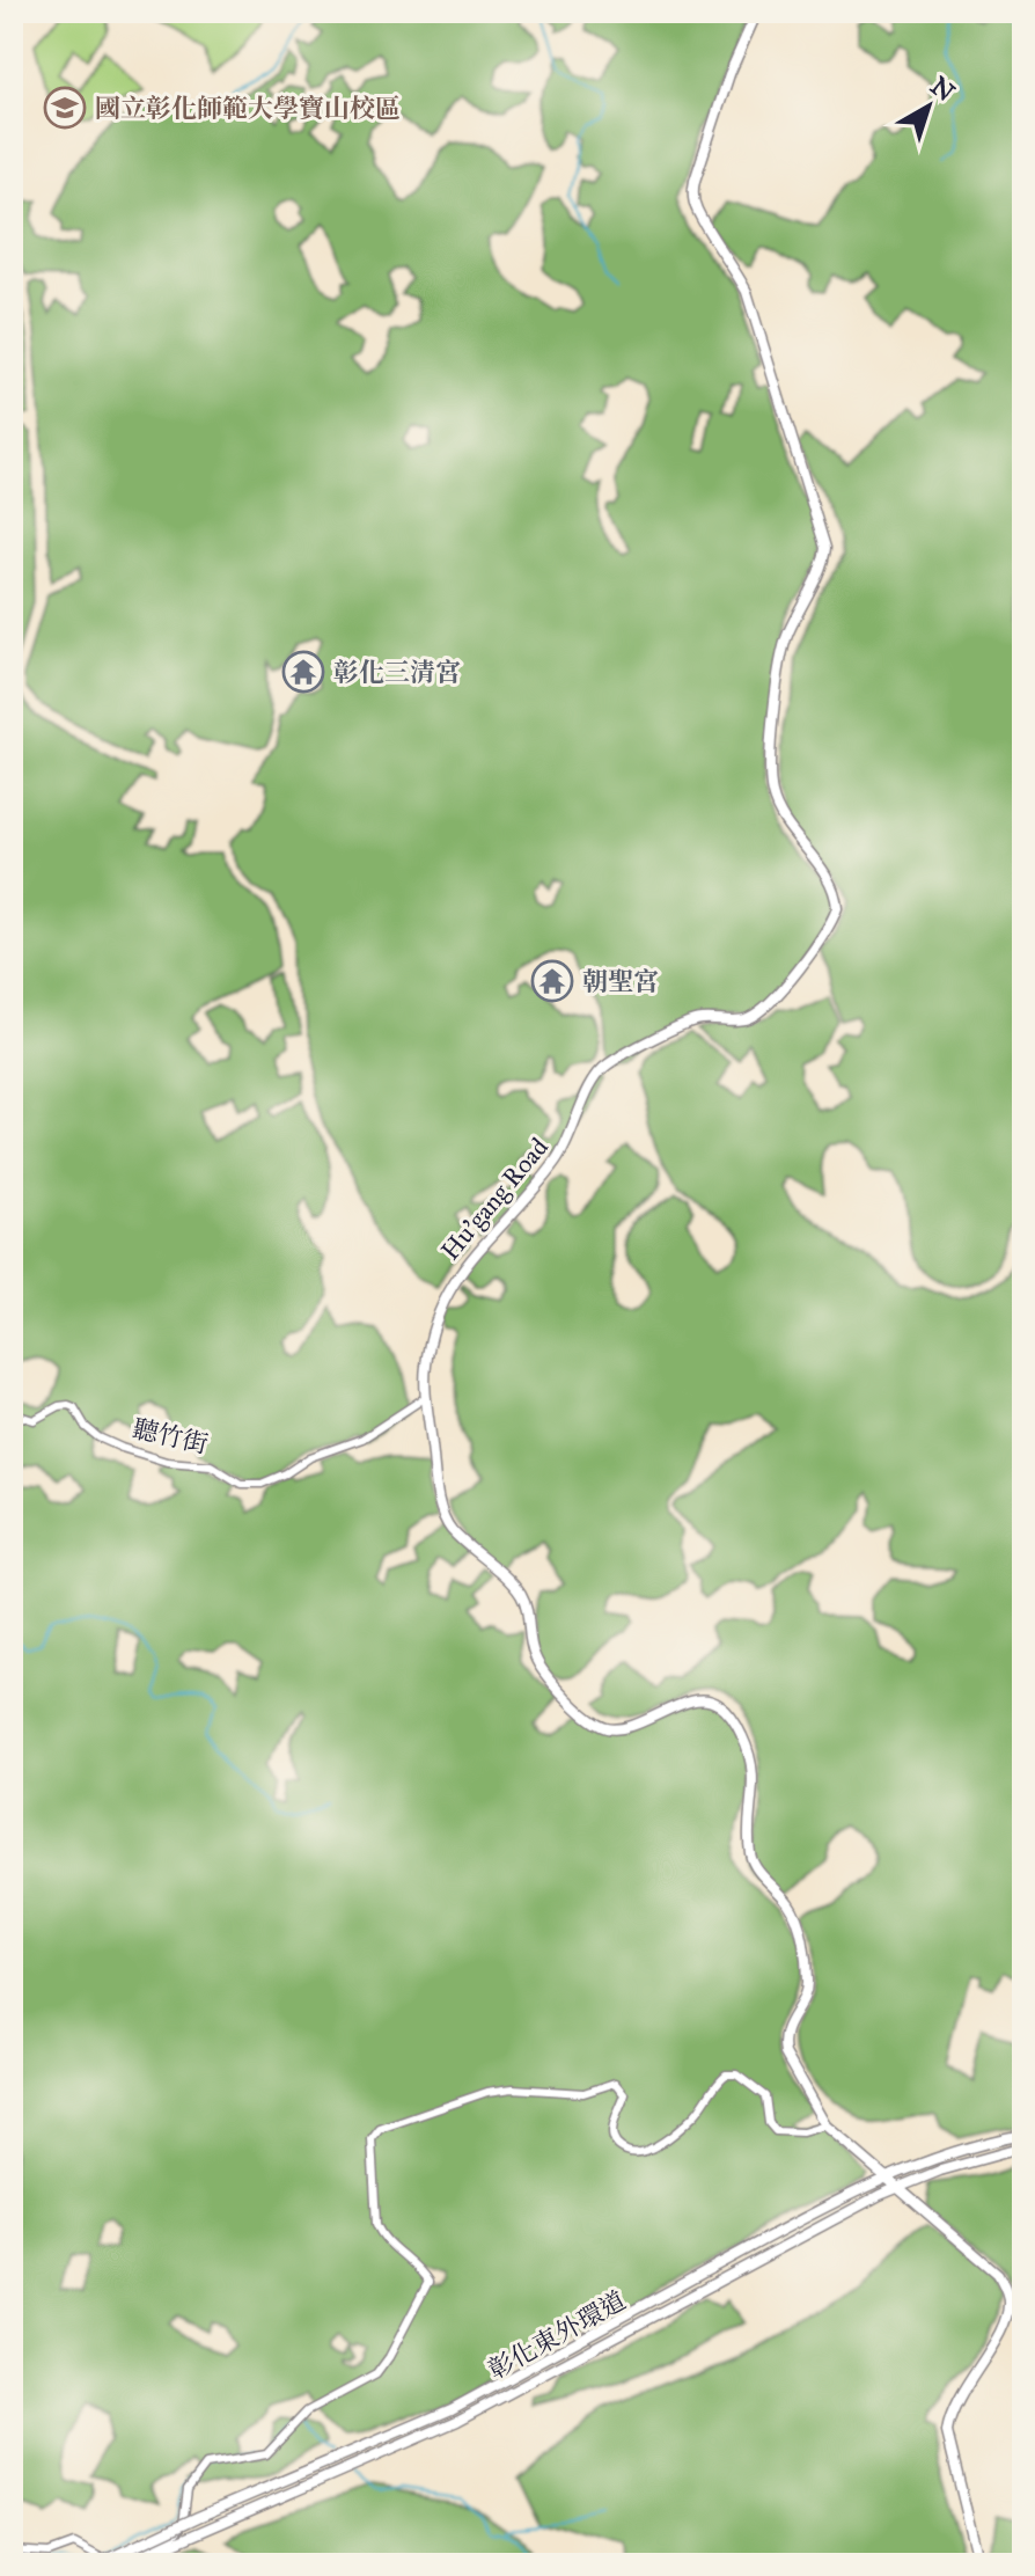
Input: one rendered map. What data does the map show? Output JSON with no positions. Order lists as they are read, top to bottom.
{
  "streets": {
    "main road": ["Hu'gang Road", "彰化東外環道"],
    "street": ["聽竹街"]
  },
  "crossings": [
    ["Hu'gang Road", "聽竹街"]
  ],
  "places": {
    "school or university": ["國立彰化師範大學寶山校區"],
    "temple": ["彰化三清宮", "朝聖宮"]
  },
  "north": "top right"
}
